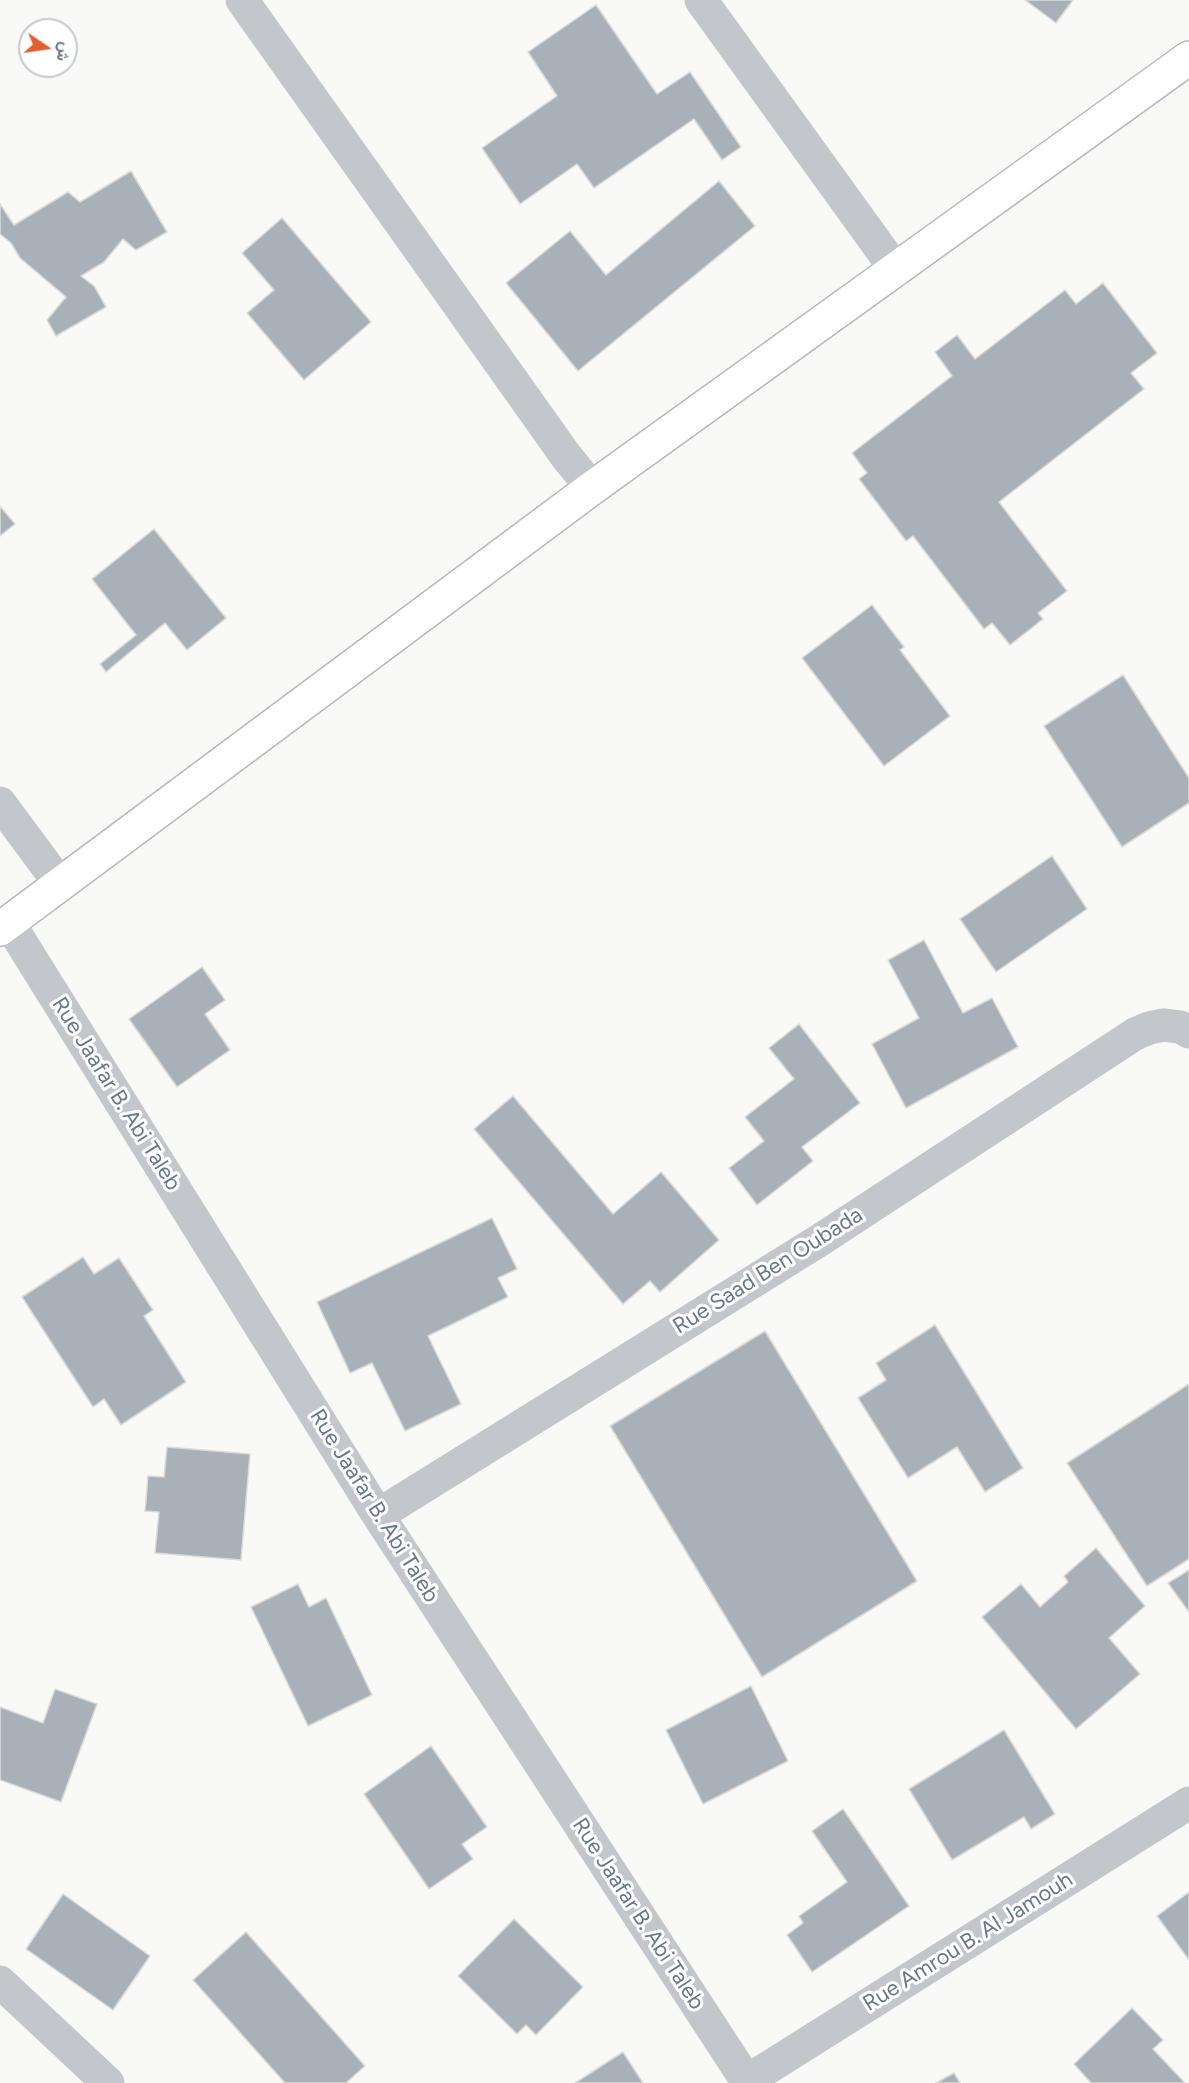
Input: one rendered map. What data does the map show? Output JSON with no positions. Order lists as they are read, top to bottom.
{
  "streets": {
    "street": ["Rue Jaafar B. Abi Taleb", "Rue Saad Ben Oubada", "Rue Amrou B. Al Jamouh"]
  },
  "crossings": [
    ["Rue Jaafar B. Abi Taleb", "Rue Saad Ben Oubada"],
    ["Rue Jaafar B. Abi Taleb", "Rue Amrou B. Al Jamouh"]
  ],
  "north": "right"
}
